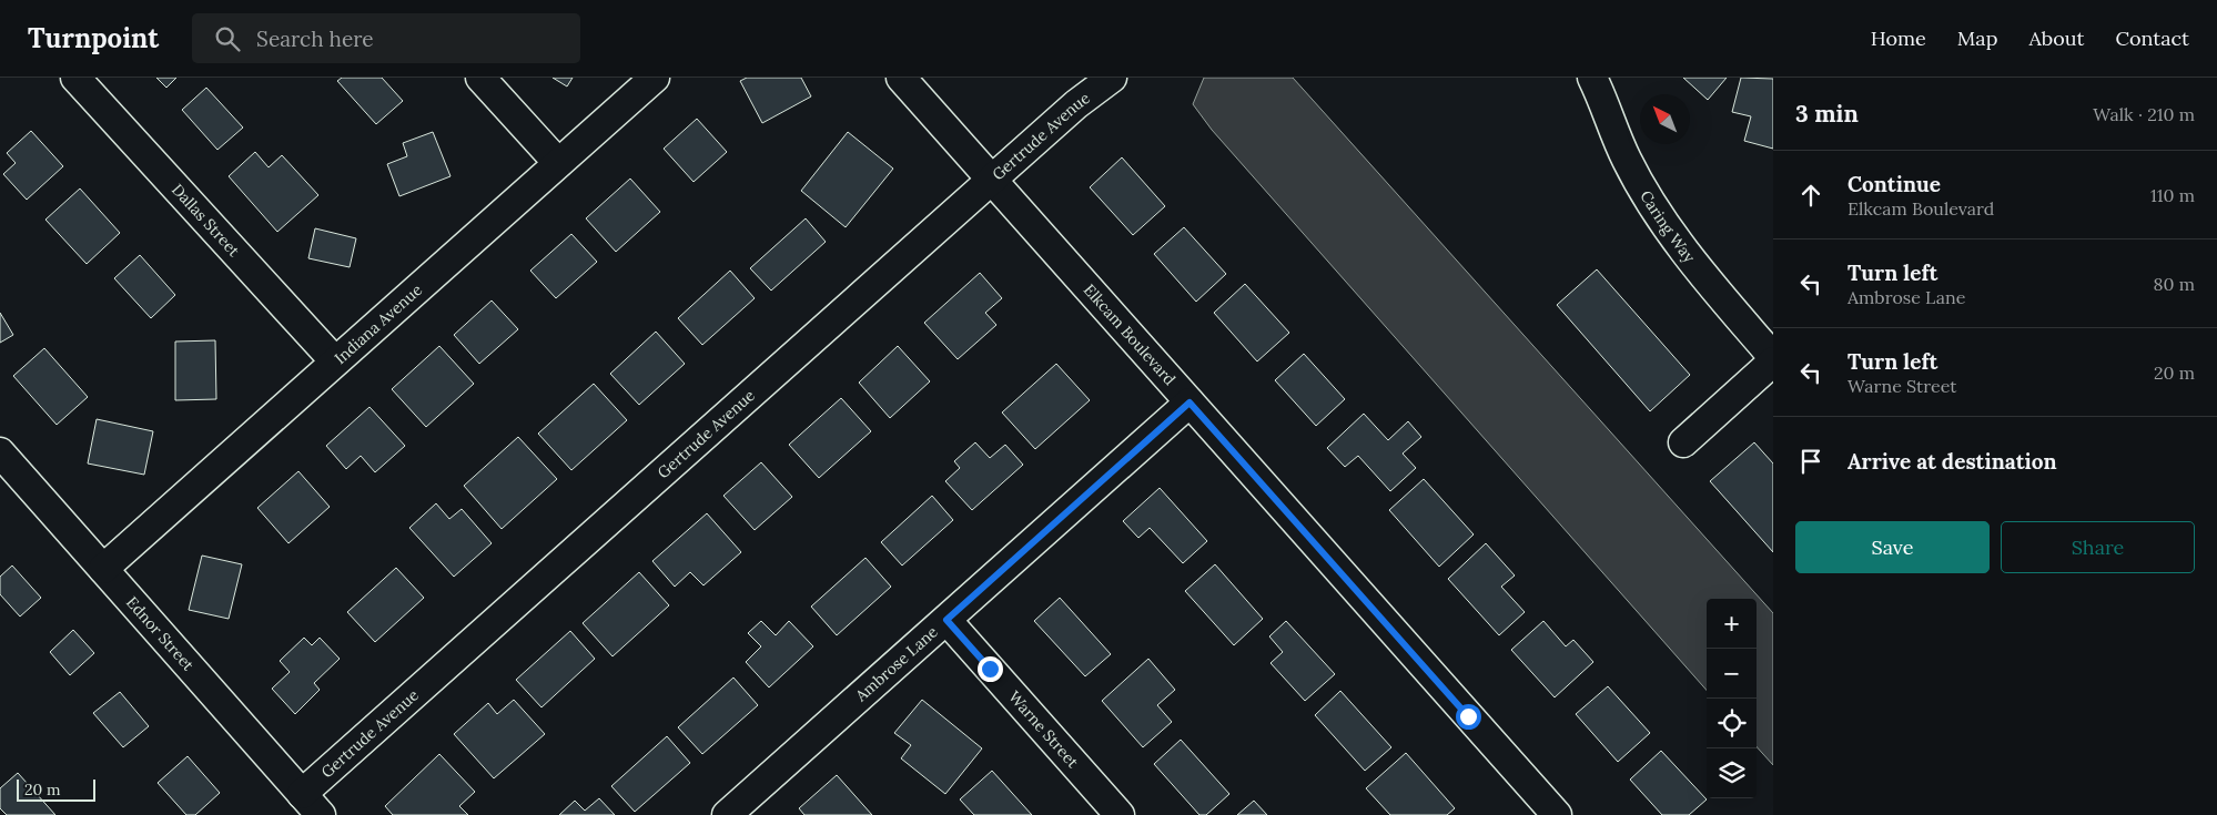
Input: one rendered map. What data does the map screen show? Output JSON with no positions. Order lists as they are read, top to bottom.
{
  "streets": {
    "street": [
      "Gertrude Avenue",
      "Dallas Street",
      "Caring Way",
      "Indiana Avenue",
      "Elkcam Boulevard",
      "Ednor Street",
      "Ambrose Lane",
      "Warne Street"
    ]
  },
  "crossings": [
    ["Gertrude Avenue", "Elkcam Boulevard"],
    ["Gertrude Avenue", "Ednor Street"],
    ["Dallas Street", "Indiana Avenue"],
    ["Indiana Avenue", "Ednor Street"],
    ["Elkcam Boulevard", "Ambrose Lane"],
    ["Ambrose Lane", "Warne Street"]
  ],
  "scale_bar": "20 m",
  "north": "top left",
  "page": {
    "header": "Turnpoint",
    "search": "Search here",
    "nav": [
      "Home",
      "Map",
      "About",
      "Contact"
    ],
    "heading": ["3 min", "Walk · 210 m"],
    "list": [
      ["Continue", "Elkcam Boulevard", "110 m"],
      ["Turn left", "Ambrose Lane", "80 m"],
      ["Turn left", "Warne Street", "20 m"],
      "Arrive at destination"
    ],
    "buttons": ["Save", "Share"],
    "map_buttons": ["+", "−"],
    "scale": "20 m"
  }
}
